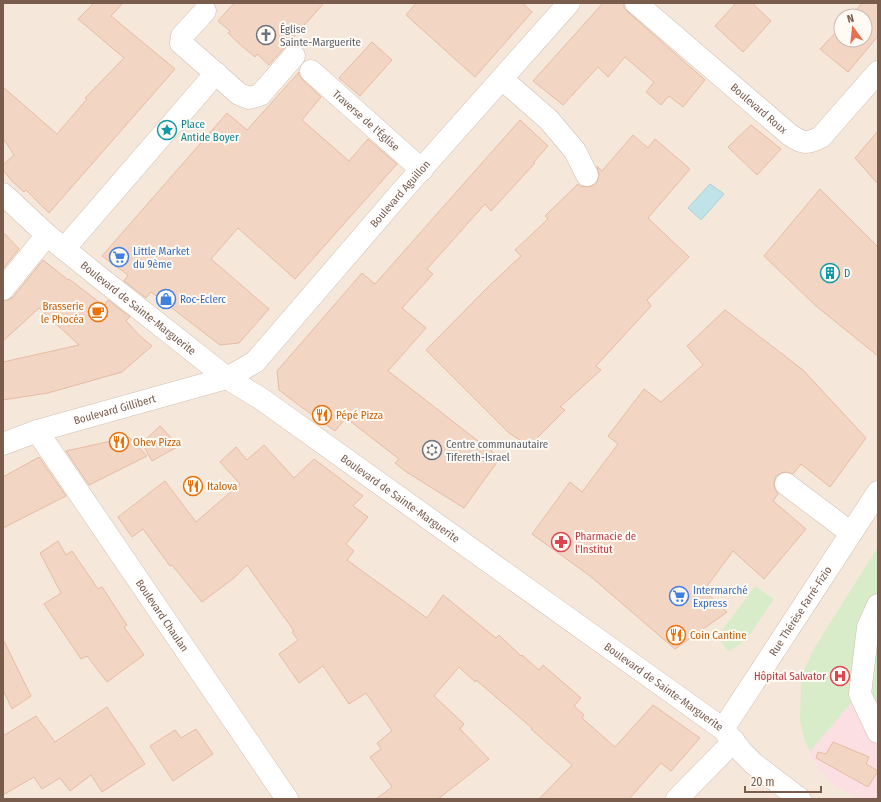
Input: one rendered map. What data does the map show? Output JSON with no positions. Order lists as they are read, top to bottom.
{
  "streets": {
    "street": [
      "Boulevard Roux",
      "Traverse de l'Église",
      "Boulevard Aguillon",
      "Boulevard de Sainte-Marguerite",
      "Boulevard Gillibert",
      "Rue Thérèse Farré-Fizio",
      "Boulevard Chaulan"
    ]
  },
  "crossings": [
    ["Traverse de l'Église", "Boulevard Aguillon"],
    ["Boulevard Aguillon", "Boulevard de Sainte-Marguerite"],
    ["Boulevard Aguillon", "Boulevard Gillibert"],
    ["Boulevard de Sainte-Marguerite", "Boulevard Gillibert"],
    ["Boulevard de Sainte-Marguerite", "Rue Thérèse Farré-Fizio"],
    ["Boulevard Gillibert", "Boulevard Chaulan"]
  ],
  "places": {
    "church": ["Église Sainte-Marguerite"],
    "place": ["Place Antide Boyer"],
    "supermarket": ["Little Market du 9ème", "Intermarché Express"],
    "building": ["D"],
    "shop": ["Roc-Eclerc"],
    "cafe": ["Brasserie le Phocéa"],
    "restaurant": [
      "Pépé Pizza",
      "Ohev Pizza",
      "Italova",
      "Coin Cantine"
    ],
    "synagogue": ["Centre communautaire Tifereth-Israel"],
    "pharmacy": ["Pharmacie de l'Institut"],
    "hospital": ["Hôpital Salvator"]
  },
  "scale_bar": "20 m",
  "north": "top"
}
